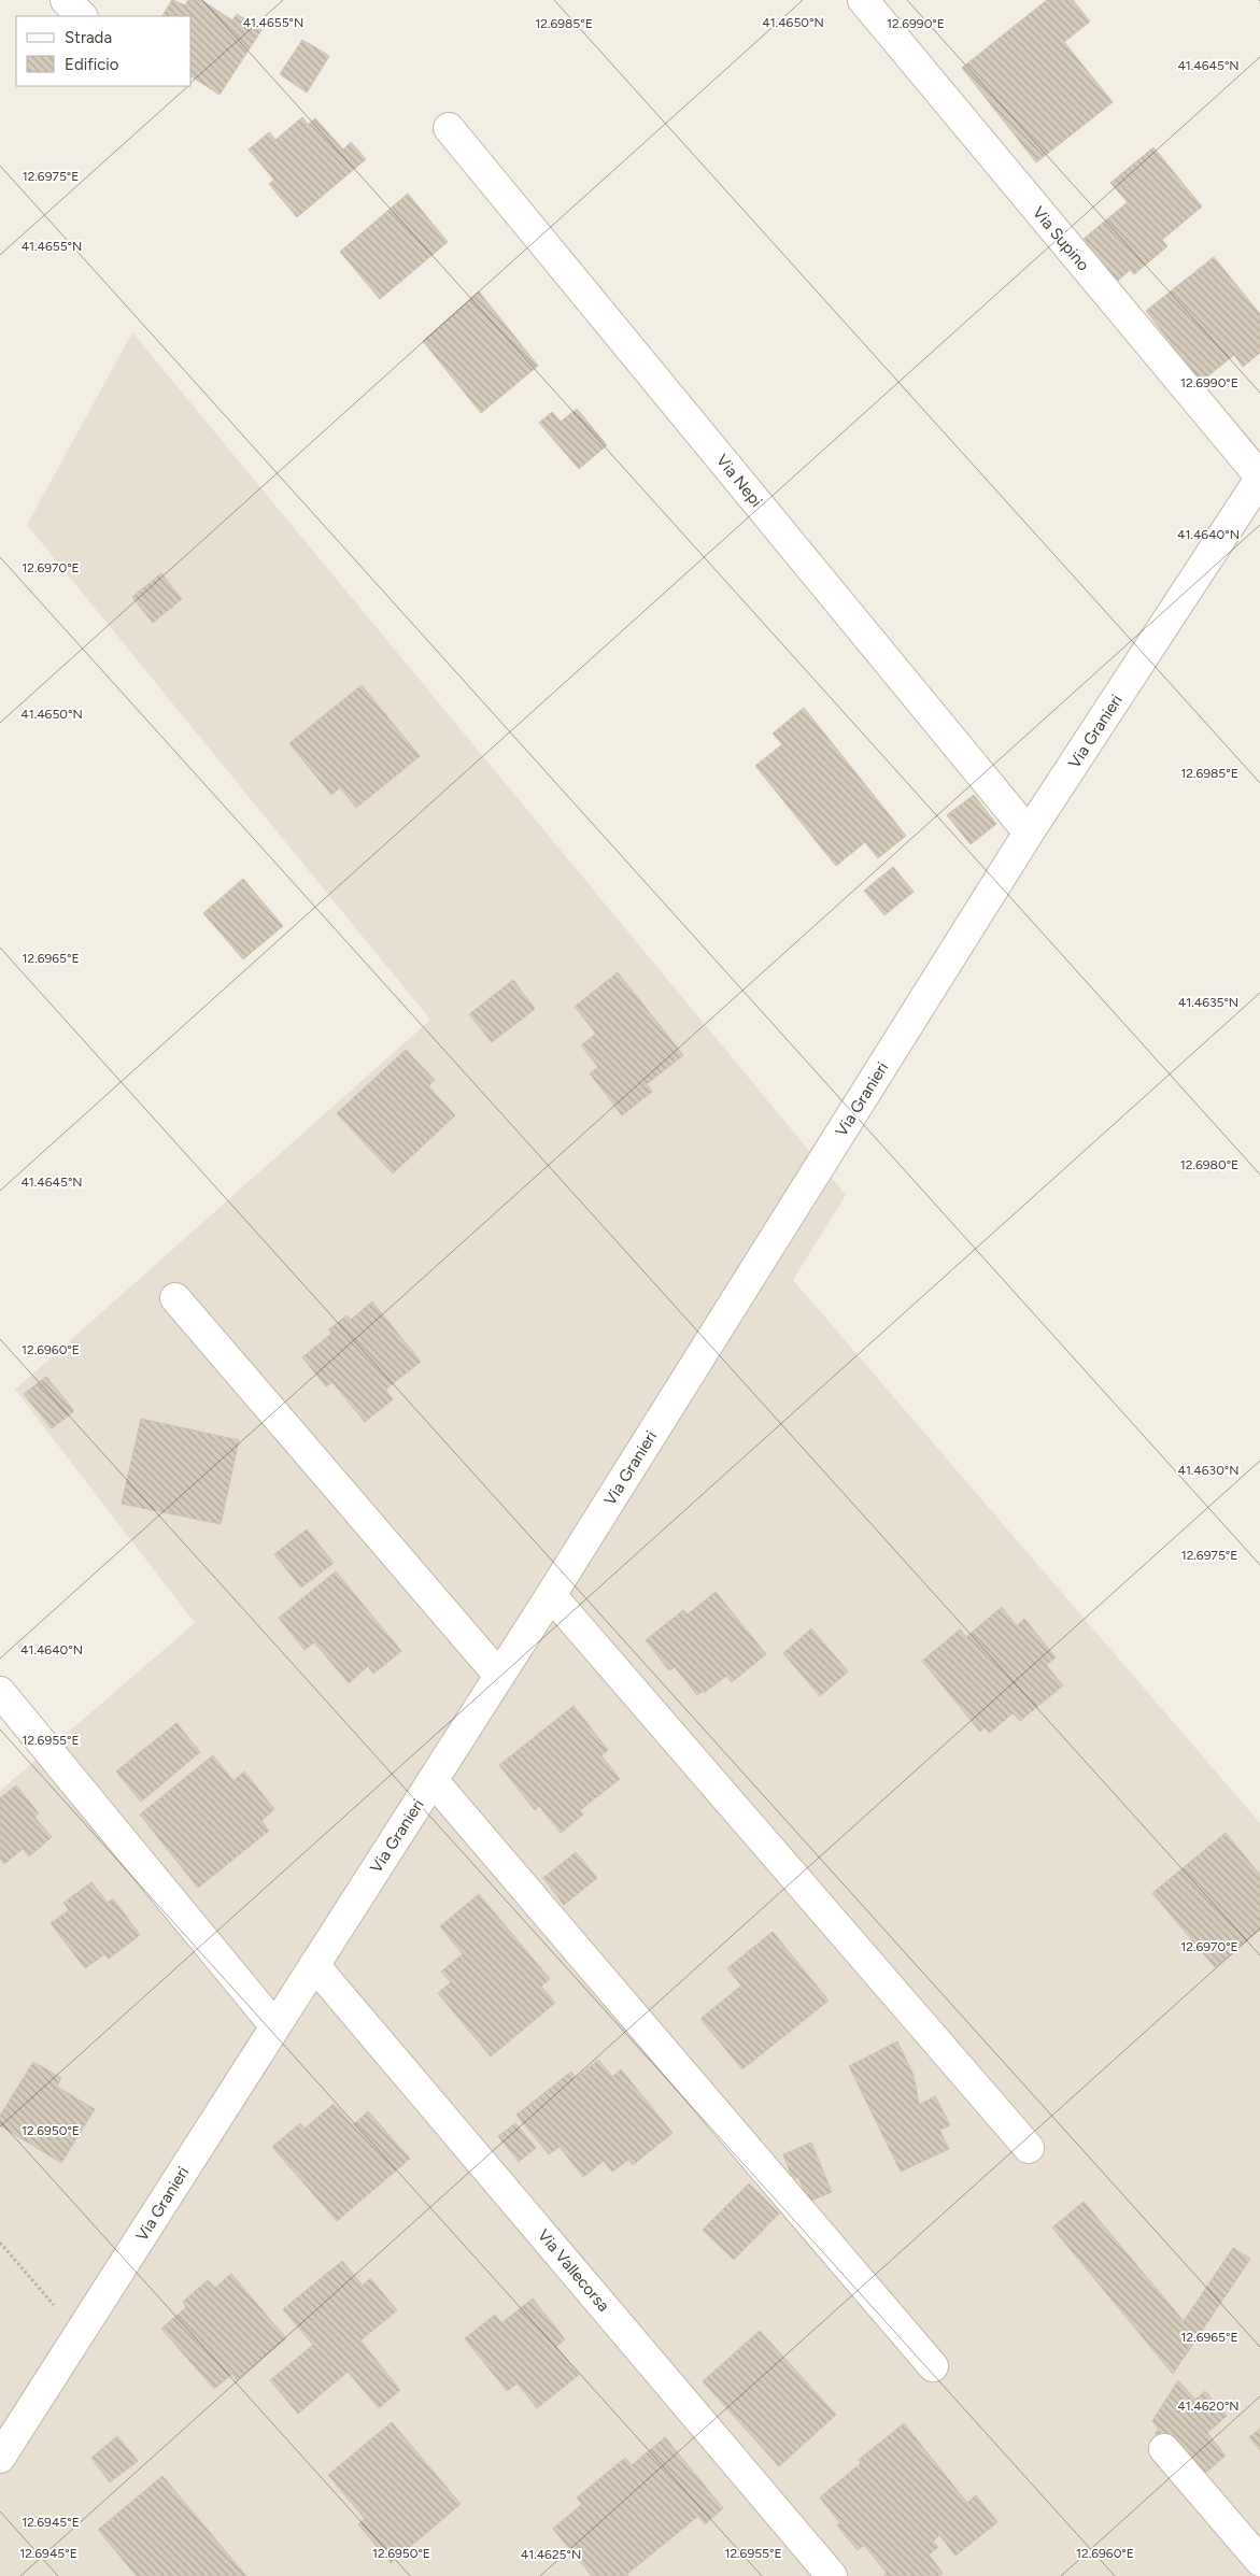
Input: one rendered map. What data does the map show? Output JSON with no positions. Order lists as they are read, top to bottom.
{
  "streets": {
    "street": [
      "Via Supino",
      "Via Nepi",
      "Via Granieri",
      "Via Vallecorsa"
    ]
  },
  "crossings": [
    ["Via Supino", "Via Granieri"],
    ["Via Nepi", "Via Granieri"],
    ["Via Granieri", "Via Vallecorsa"]
  ],
  "legend": ["Strada", "Edificio"],
  "coordinates": [
    "41.4655°N",
    "41.4650°N",
    "12.6990°E",
    "12.6985°E",
    "41.4645°N",
    "12.6975°E",
    "41.4640°N",
    "12.6970°E",
    "12.6965°E",
    "41.4635°N",
    "12.6980°E",
    "12.6960°E",
    "41.4630°N",
    "12.6955°E",
    "12.6950°E",
    "41.4620°N",
    "12.6945°E",
    "41.4625°N"
  ]
}
